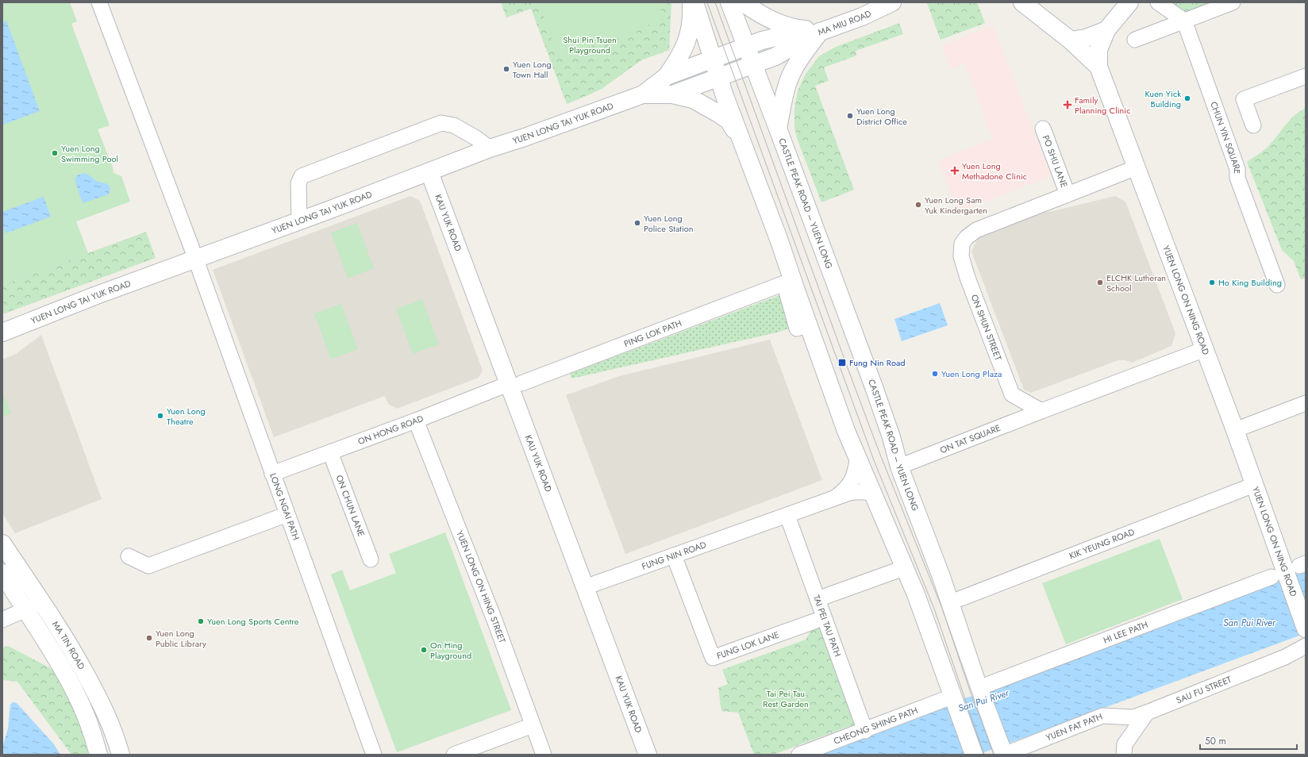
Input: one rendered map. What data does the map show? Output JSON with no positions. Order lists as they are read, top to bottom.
{
  "streets": {
    "main road": [
      "MA MIU ROAD",
      "YUEN LONG TAI YUK ROAD",
      "CASTLE PEAK ROAD – YUEN LONG",
      "KAU YUK ROAD",
      "YUEN LONG ON NING ROAD",
      "MA TIN ROAD"
    ],
    "street": [
      "CHUN YIN SQUARE",
      "PO SHU LANE",
      "ON SHUN STREET",
      "PING LOK PATH",
      "ON HONG ROAD",
      "ON TAT SQUARE",
      "ON CHUN LANE",
      "LONG NGAI PATH",
      "KIK YEUNG ROAD",
      "FUNG NIN ROAD",
      "YUEN LONG ON HING STREET",
      "TAI PEI TAU PATH",
      "HI LEE PATH",
      "FUNG LOK LANE",
      "SAU FU STREET",
      "CHEONG SHING PATH",
      "YUEN FAT PATH"
    ]
  },
  "crossings": [
    ["MA MIU ROAD", "YUEN LONG TAI YUK ROAD"],
    ["YUEN LONG TAI YUK ROAD", "CASTLE PEAK ROAD – YUEN LONG"],
    ["YUEN LONG TAI YUK ROAD", "KAU YUK ROAD"],
    ["YUEN LONG TAI YUK ROAD", "LONG NGAI PATH"],
    ["PO SHU LANE", "ON SHUN STREET"],
    ["CASTLE PEAK ROAD – YUEN LONG", "ON TAT SQUARE"],
    ["CASTLE PEAK ROAD – YUEN LONG", "KIK YEUNG ROAD"],
    ["CASTLE PEAK ROAD – YUEN LONG", "HI LEE PATH"],
    ["CASTLE PEAK ROAD – YUEN LONG", "YUEN FAT PATH"],
    ["KAU YUK ROAD", "PING LOK PATH"],
    ["KAU YUK ROAD", "ON HONG ROAD"],
    ["KAU YUK ROAD", "FUNG NIN ROAD"],
    ["YUEN LONG ON NING ROAD", "ON SHUN STREET"],
    ["YUEN LONG ON NING ROAD", "KIK YEUNG ROAD"],
    ["YUEN LONG ON NING ROAD", "HI LEE PATH"],
    ["ON SHUN STREET", "ON TAT SQUARE"],
    ["PING LOK PATH", "ON HONG ROAD"],
    ["ON HONG ROAD", "ON CHUN LANE"],
    ["ON HONG ROAD", "LONG NGAI PATH"],
    ["ON HONG ROAD", "YUEN LONG ON HING STREET"],
    ["FUNG NIN ROAD", "FUNG LOK LANE"],
    ["TAI PEI TAU PATH", "CHEONG SHING PATH"],
    ["SAU FU STREET", "YUEN FAT PATH"]
  ],
  "water": ["San Pui River"],
  "parks": ["Shui Pin Tsuen Playground", "Tai Pei Tau Rest Garden"],
  "places": {
    "other": [
      "Yuen Long Town Hall",
      "Kuen Yick Building",
      "Yuen Long District Office",
      "Yuen Long Swimming Pool",
      "Yuen Long Sam Yuk Kindergarten",
      "Yuen Long Police Station",
      "ELCHK Lutheran School",
      "Ho King Building",
      "Yuen Long Plaza",
      "Yuen Long Theatre",
      "Yuen Long Sports Centre",
      "Yuen Long Public Library",
      "On Hing Playground"
    ],
    "health": ["Family Planning Clinic", "Yuen Long Methadone Clinic"],
    "transit": ["Fung Nin Road"]
  },
  "scale_bar": "50 m"
}
